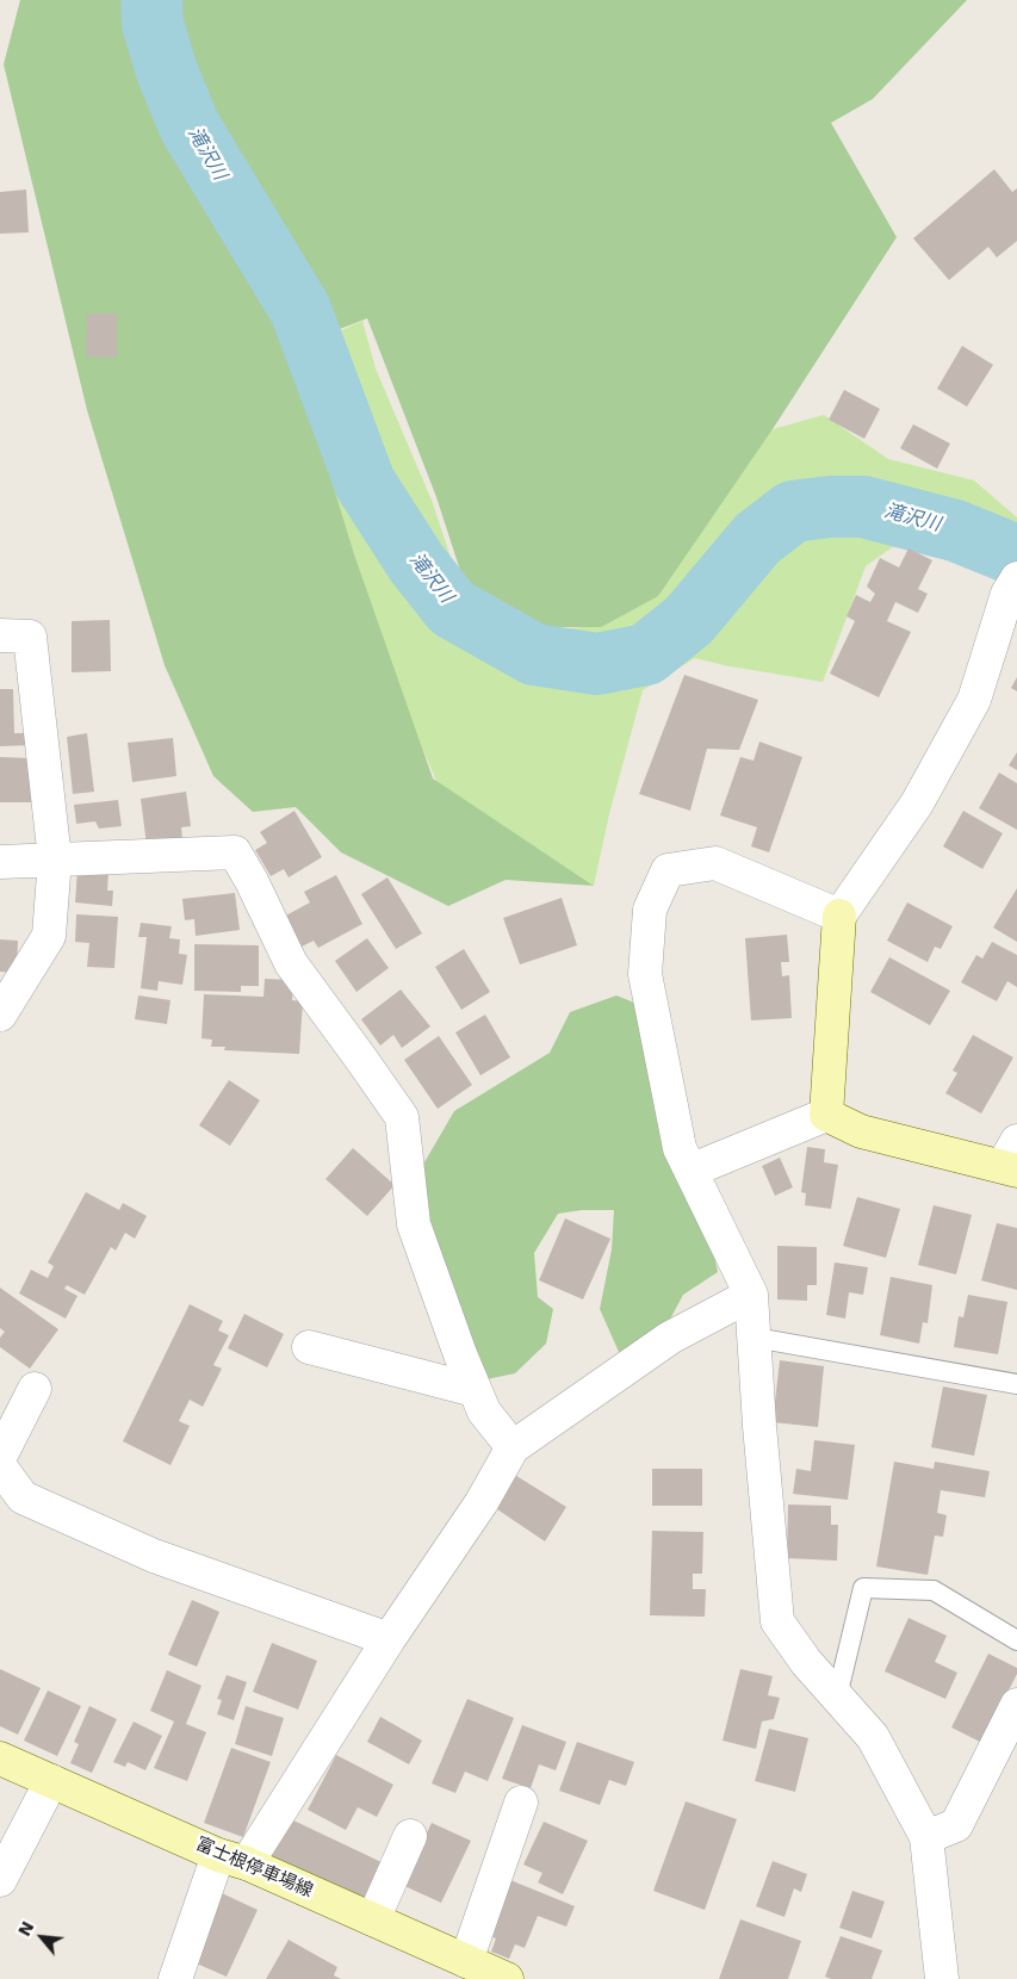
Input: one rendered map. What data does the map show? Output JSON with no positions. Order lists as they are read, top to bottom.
{
  "streets": {
    "main road": ["富士根停車場線"]
  },
  "water": ["滝沢川"],
  "north": "top left"
}
